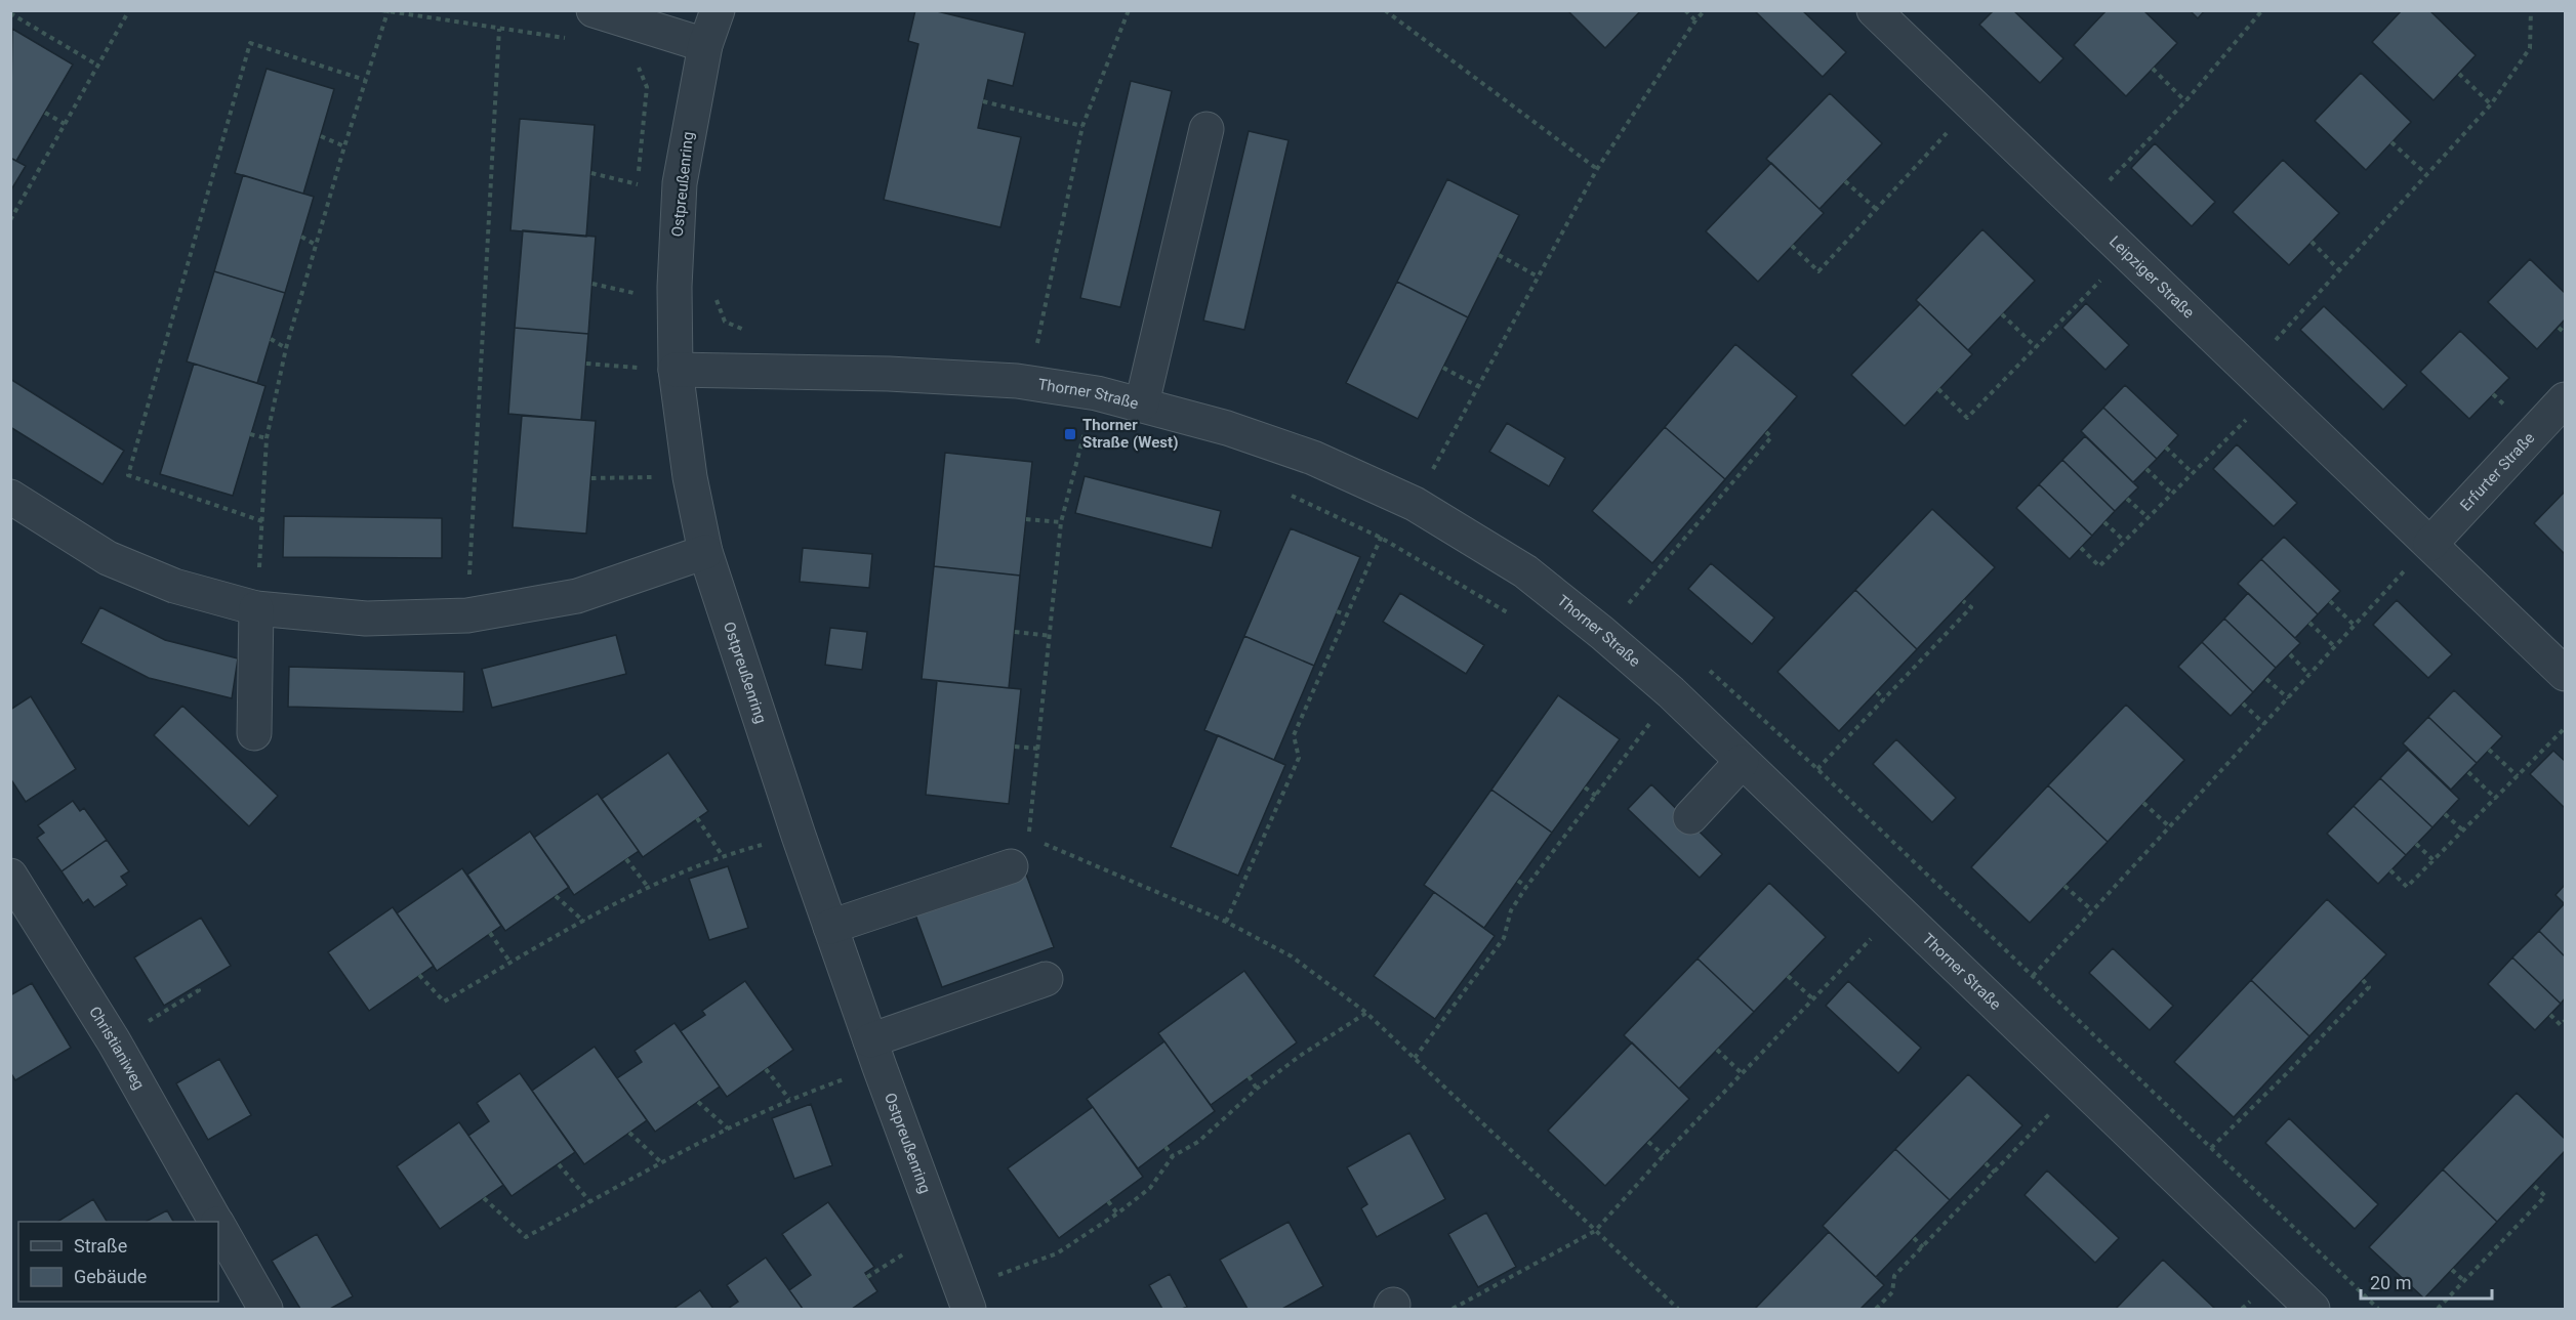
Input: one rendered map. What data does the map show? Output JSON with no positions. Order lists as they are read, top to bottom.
{
  "streets": {
    "street": [
      "Ostpreußenring",
      "Leipziger Straße",
      "Thorner Straße",
      "Erfurter Straße",
      "Christianiweg"
    ]
  },
  "crossings": [
    ["Ostpreußenring", "Thorner Straße"],
    ["Leipziger Straße", "Erfurter Straße"]
  ],
  "places": {
    "transit": ["Thorner Straße (West)"]
  },
  "legend": ["Straße", "Gebäude"],
  "scale_bar": "20 m"
}
